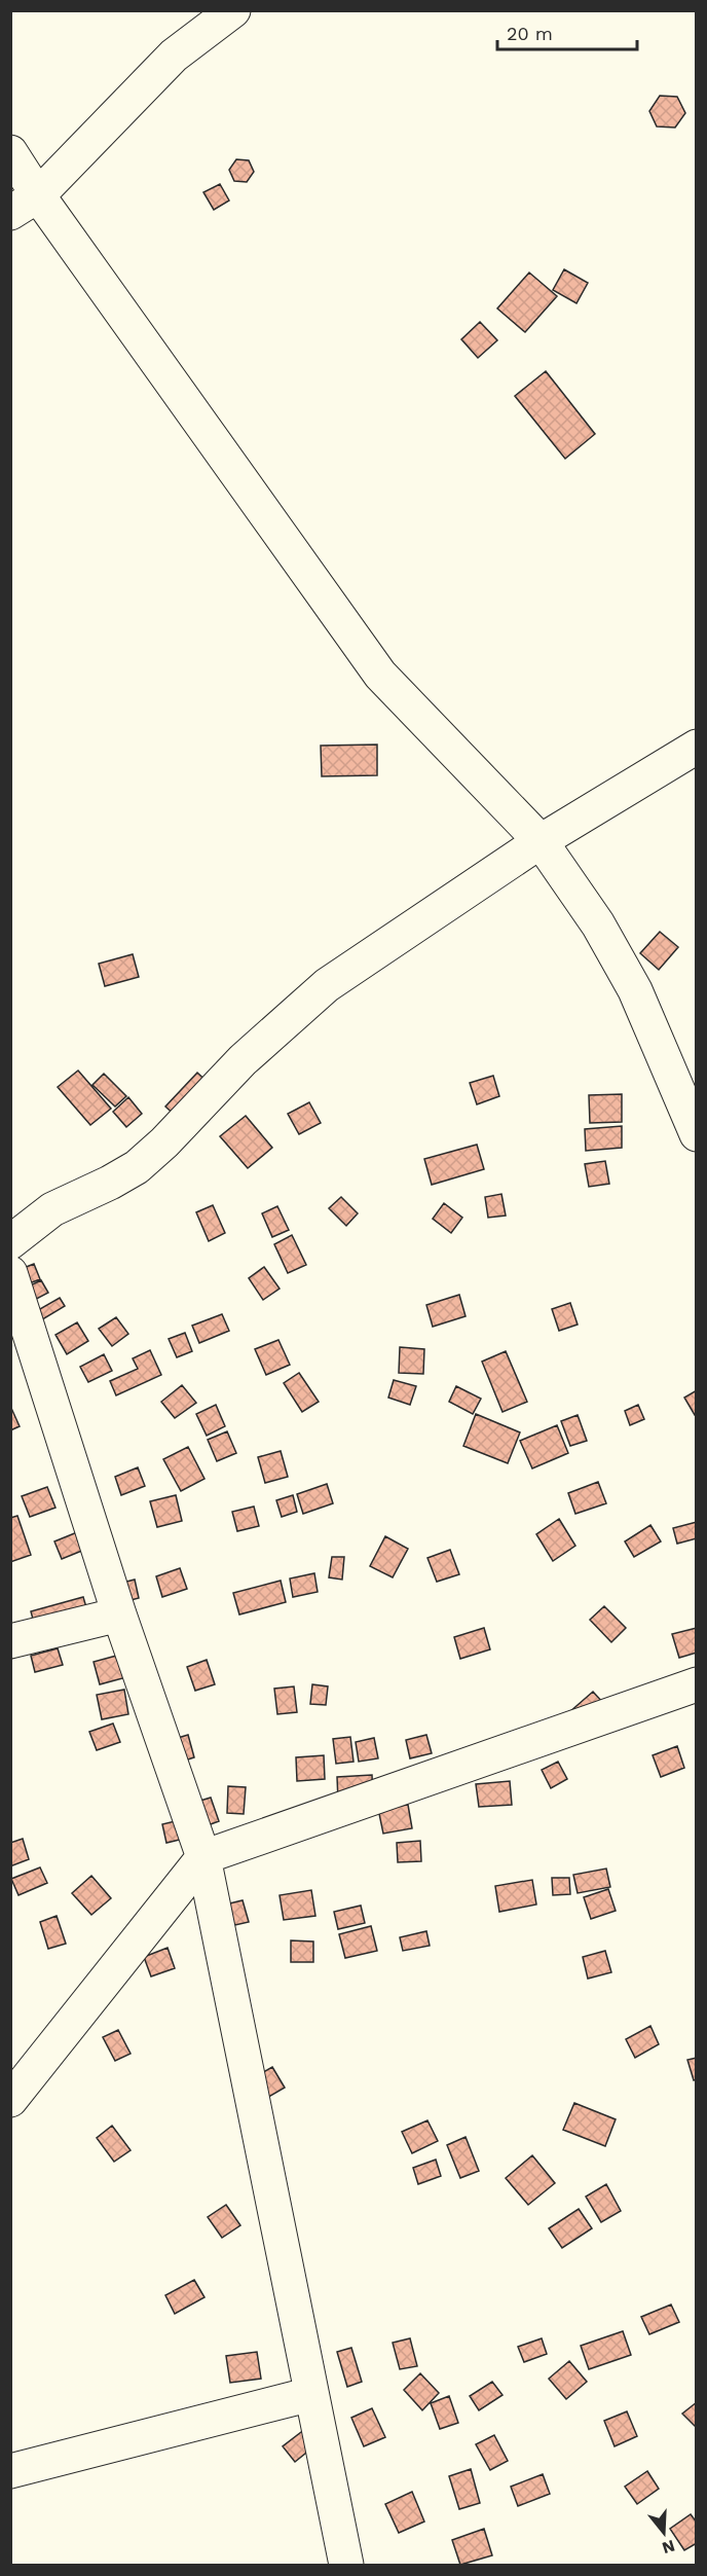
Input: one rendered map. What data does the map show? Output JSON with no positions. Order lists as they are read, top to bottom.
{
  "scale_bar": "20 m",
  "north": "bottom"
}
